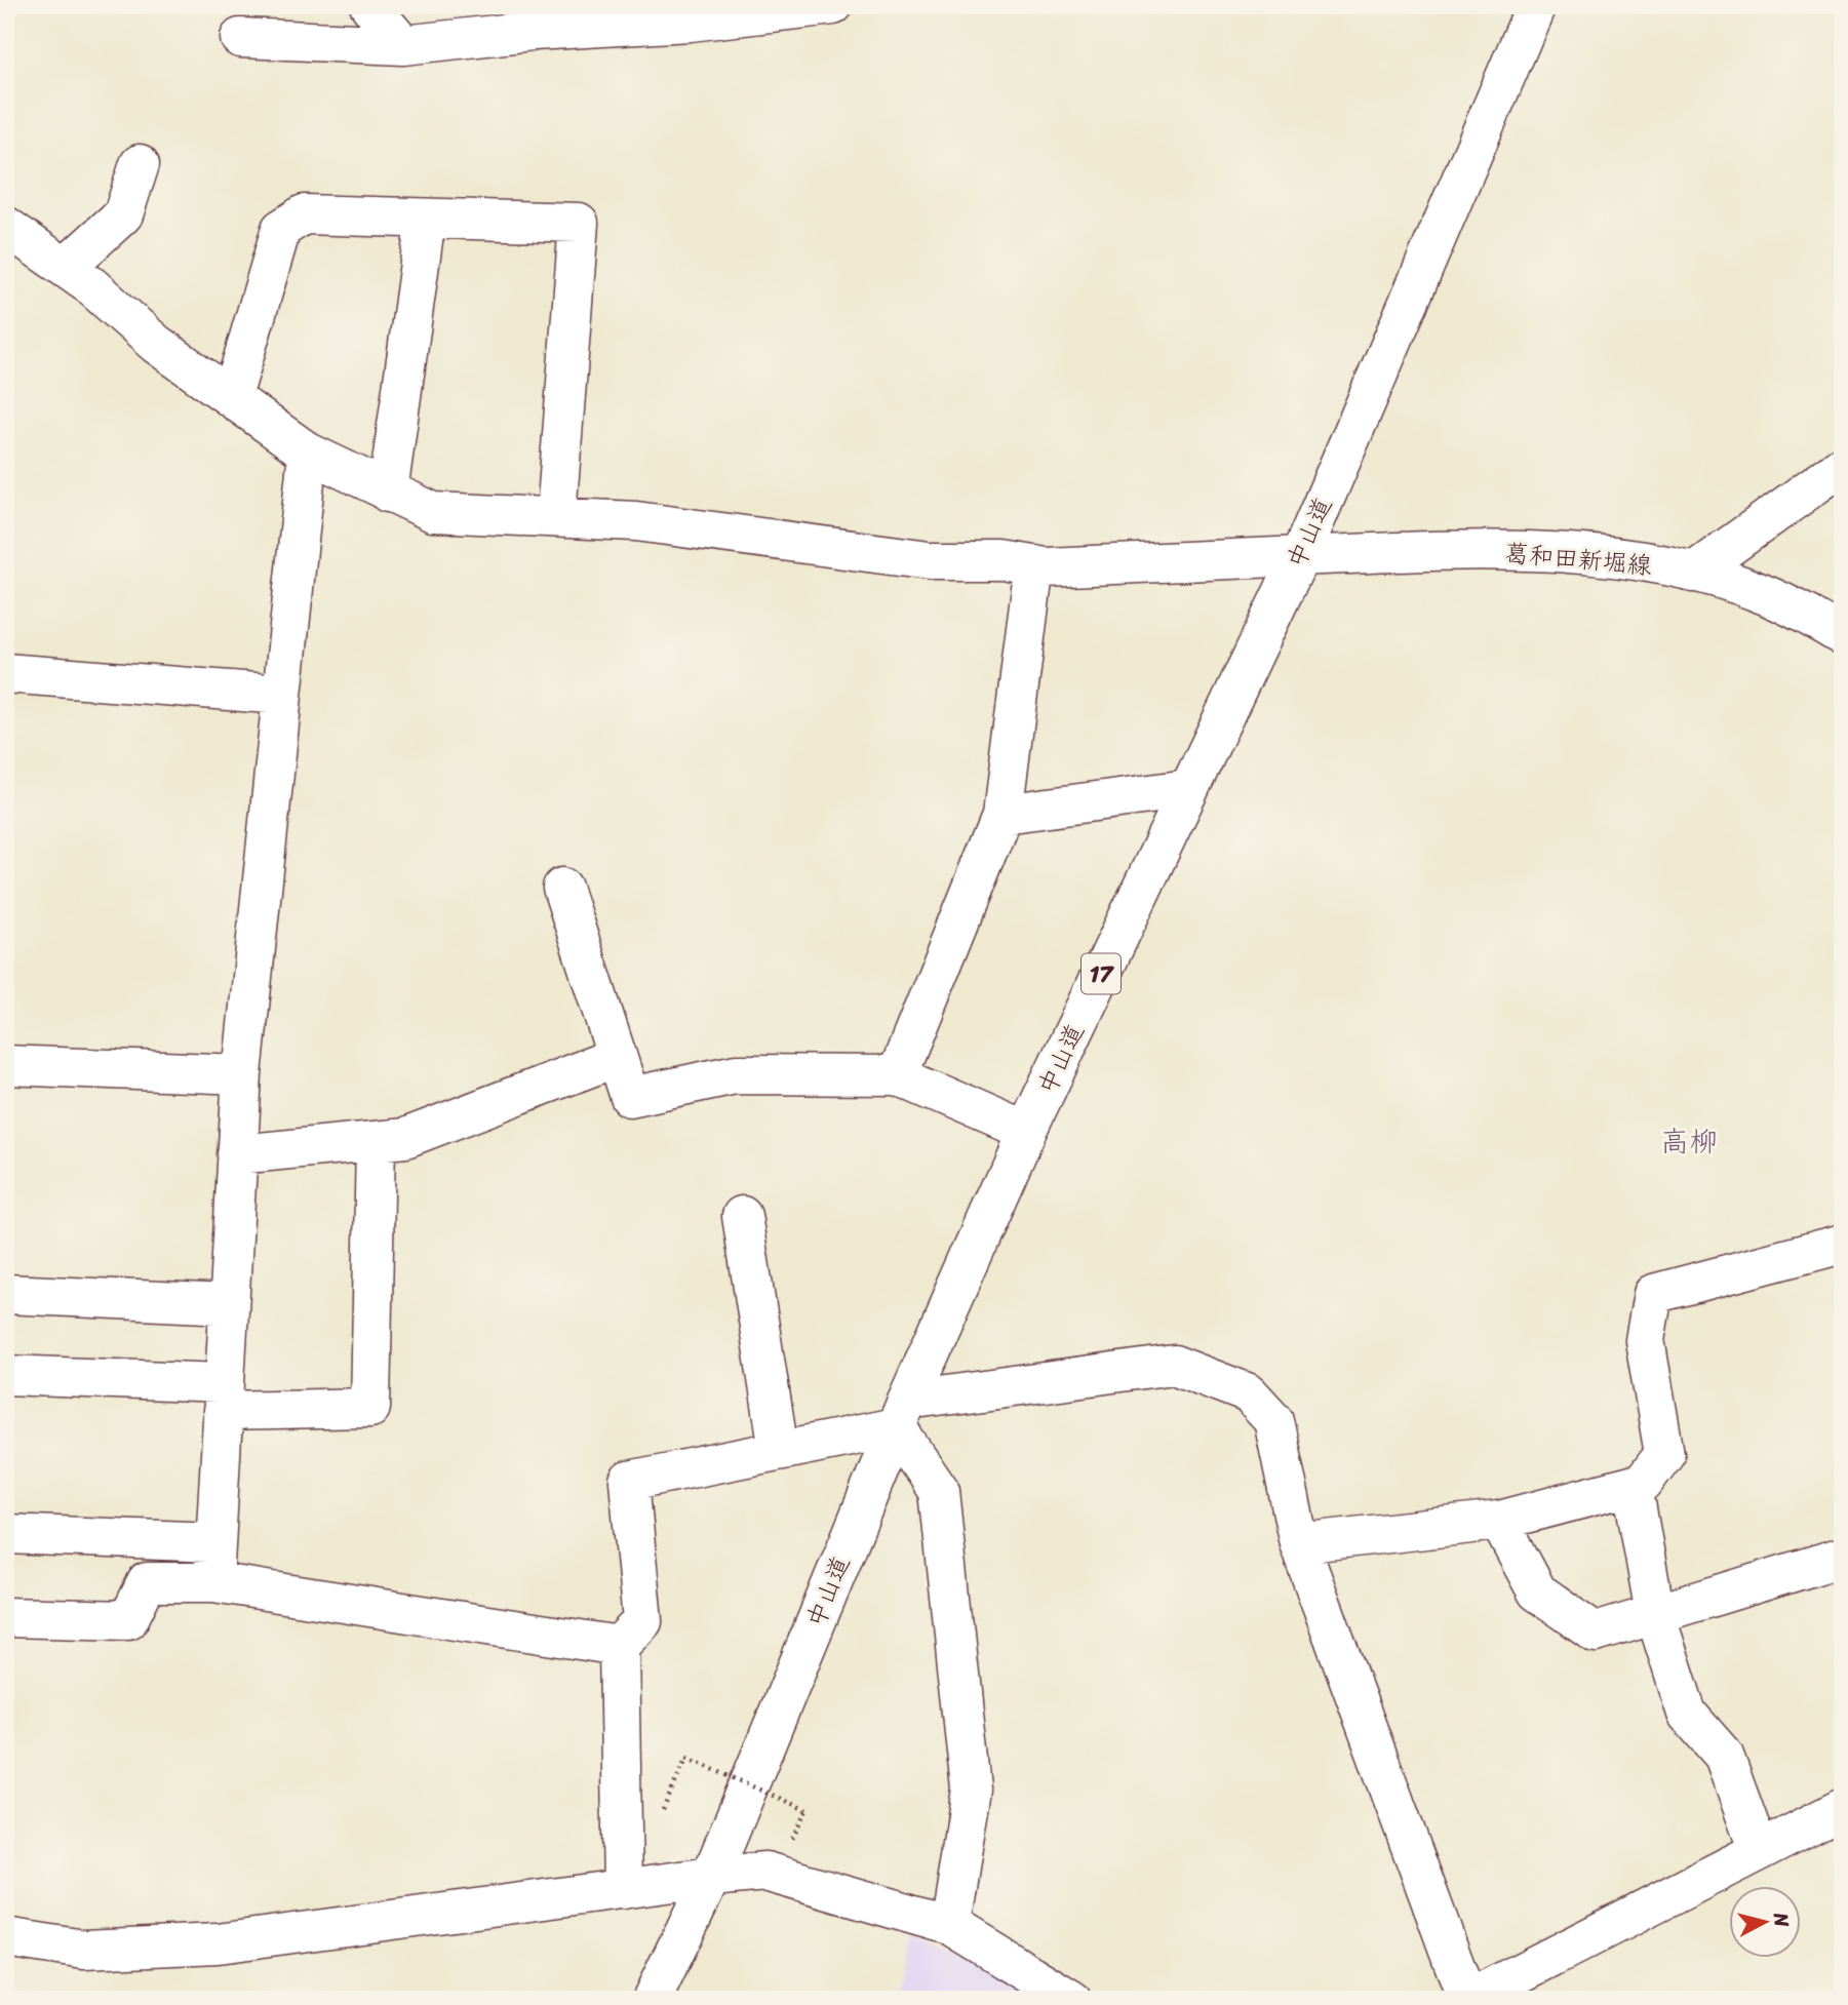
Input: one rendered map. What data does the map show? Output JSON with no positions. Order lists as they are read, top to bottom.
{
  "streets": {
    "main road": ["中山道", "葛和田新堀線", "17"]
  },
  "crossings": [
    ["中山道", "葛和田新堀線"]
  ],
  "districts": ["高柳"],
  "north": "right"
}
